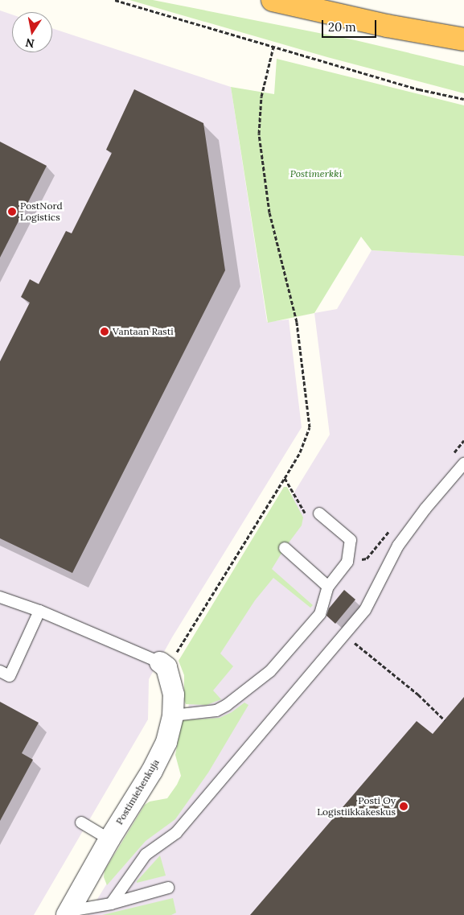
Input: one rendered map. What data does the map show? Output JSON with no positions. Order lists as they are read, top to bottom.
{
  "streets": {
    "street": ["Postimiehenkuja"]
  },
  "parks": ["Postimerkki"],
  "places": ["PostNord Logistics", "Vantaan Rasti", "Posti Oy Logistiikkakeskus"],
  "scale_bar": "20 m",
  "north": "bottom"
}
